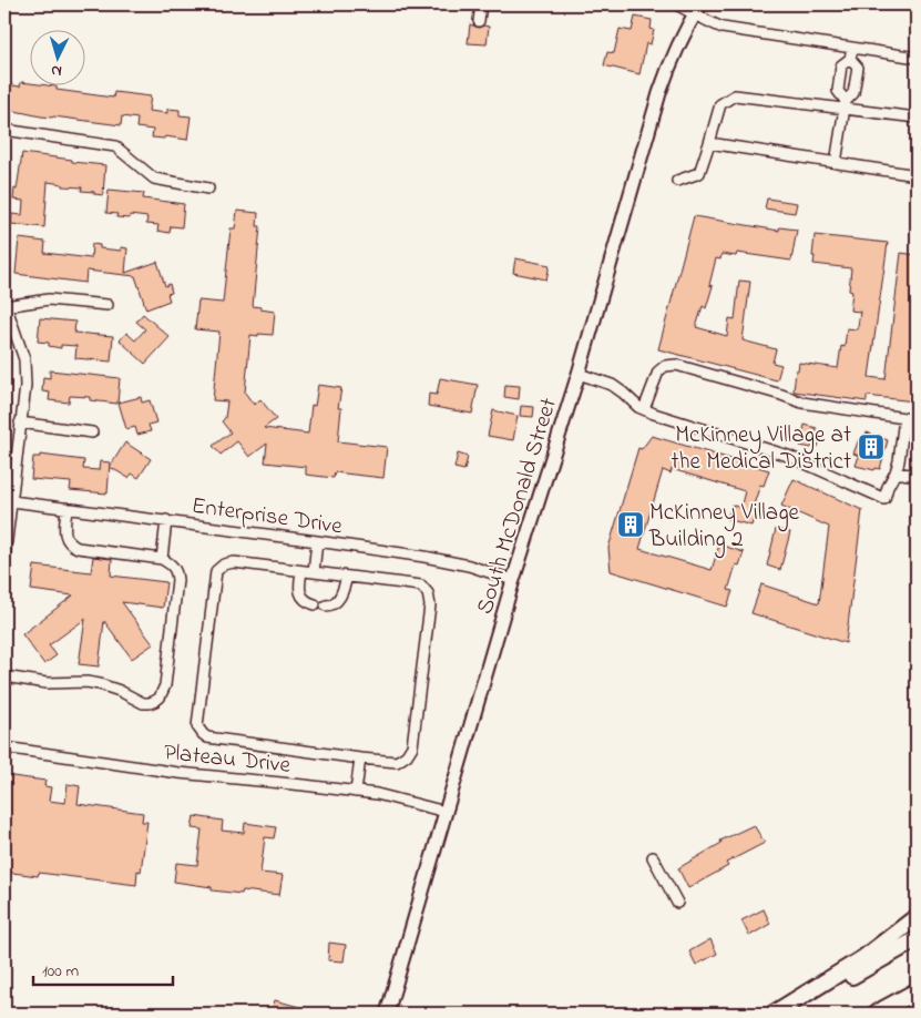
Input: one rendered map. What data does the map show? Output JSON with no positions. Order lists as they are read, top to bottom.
{
  "streets": {
    "main road": ["South McDonald Street"],
    "street": ["Enterprise Drive", "Plateau Drive"]
  },
  "crossings": [
    ["South McDonald Street", "Enterprise Drive"],
    ["South McDonald Street", "Plateau Drive"]
  ],
  "places": {
    "building": ["McKinney Village at the Medical District", "McKinney Village Building 2"]
  },
  "scale_bar": "100 m",
  "north": "bottom"
}
